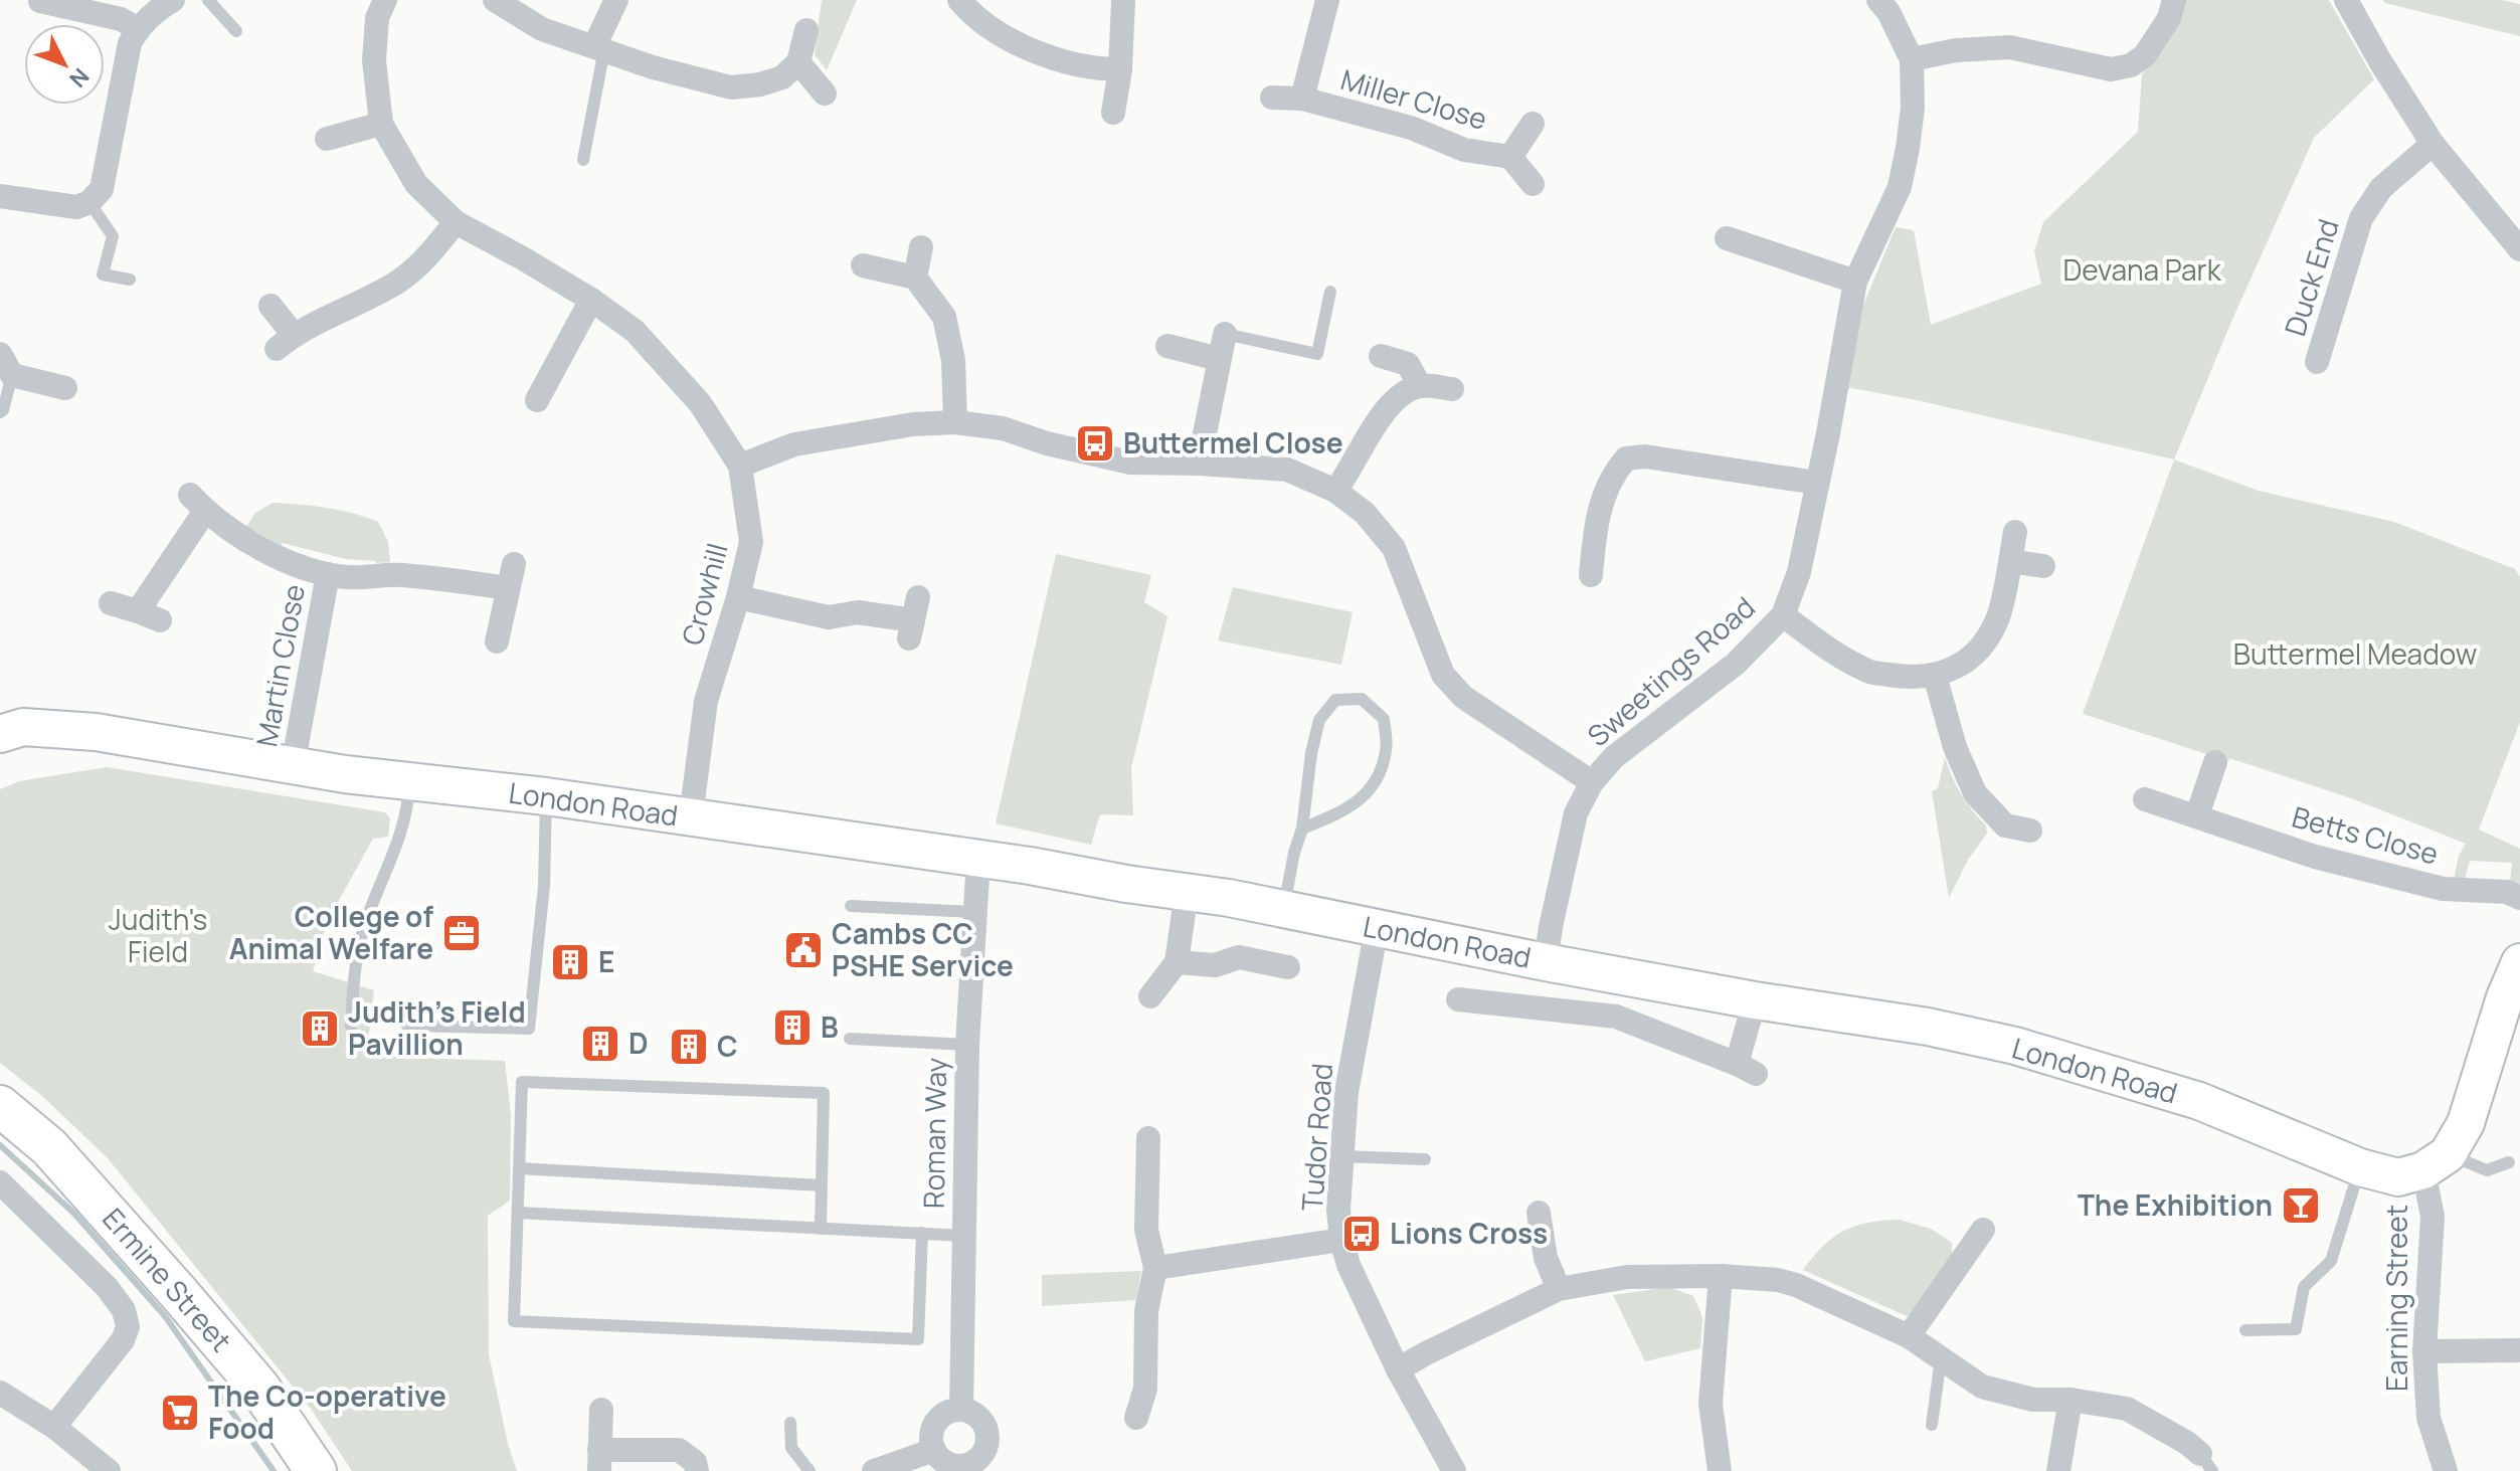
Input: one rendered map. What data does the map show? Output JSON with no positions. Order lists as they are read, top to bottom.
{
  "streets": {
    "main road": ["Ermine Street"],
    "street": [
      "Miller Close",
      "Duck End",
      "Crowhill",
      "Martin Close",
      "Sweetings Road",
      "London Road",
      "Betts Close",
      "Roman Way",
      "Tudor Road",
      "Earning Street"
    ]
  },
  "crossings": [
    ["Crowhill", "London Road"],
    ["Martin Close", "London Road"],
    ["Sweetings Road", "London Road"],
    ["London Road", "Roman Way"],
    ["London Road", "Tudor Road"],
    ["London Road", "Earning Street"]
  ],
  "parks": ["Devana Park", "Buttermel Meadow", "Judith's Field"],
  "places": {
    "bus stop": ["Buttermel Close", "Lions Cross"],
    "office": ["College of Animal Welfare"],
    "public building": ["Cambs CC PSHE Service"],
    "building": [
      "E",
      "B",
      "Judith's Field Pavillion",
      "D",
      "C"
    ],
    "bar": ["The Exhibition"],
    "supermarket": ["The Co-operative Food"]
  },
  "north": "bottom right"
}
